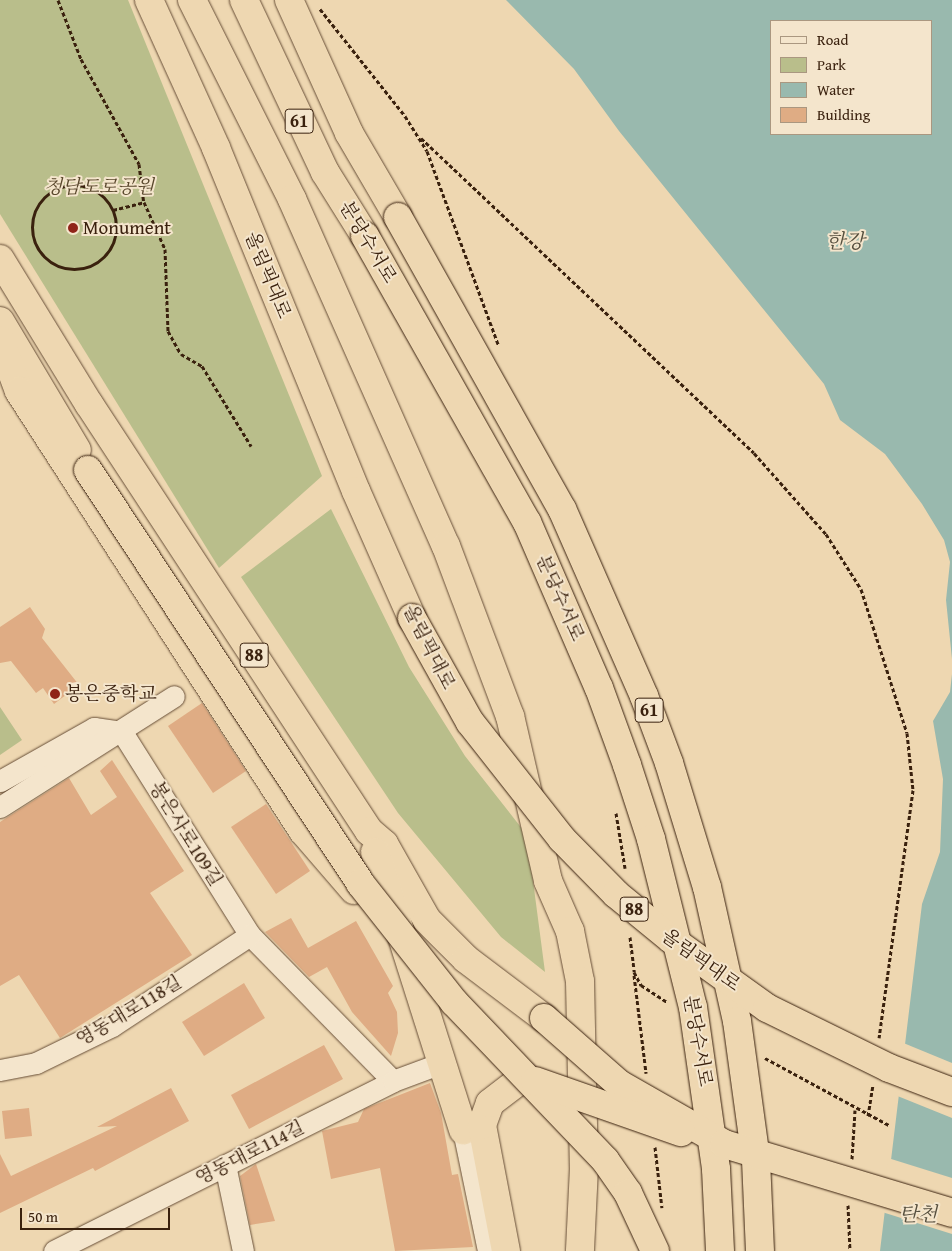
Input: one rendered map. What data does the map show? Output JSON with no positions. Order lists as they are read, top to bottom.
{
  "streets": {
    "highway": [
      "61",
      "분당수서로",
      "올림픽대로",
      "88"
    ],
    "street": ["봉은사로109길", "영동대로118길", "영동대로114길"]
  },
  "crossings": [
    ["봉은사로109길", "영동대로118길"]
  ],
  "water": ["한강", "탄천"],
  "parks": ["청담도로공원"],
  "places": ["Monument", "봉은중학교"],
  "legend": [
    "Road",
    "Park",
    "Water",
    "Building"
  ],
  "scale_bar": "50 m"
}
